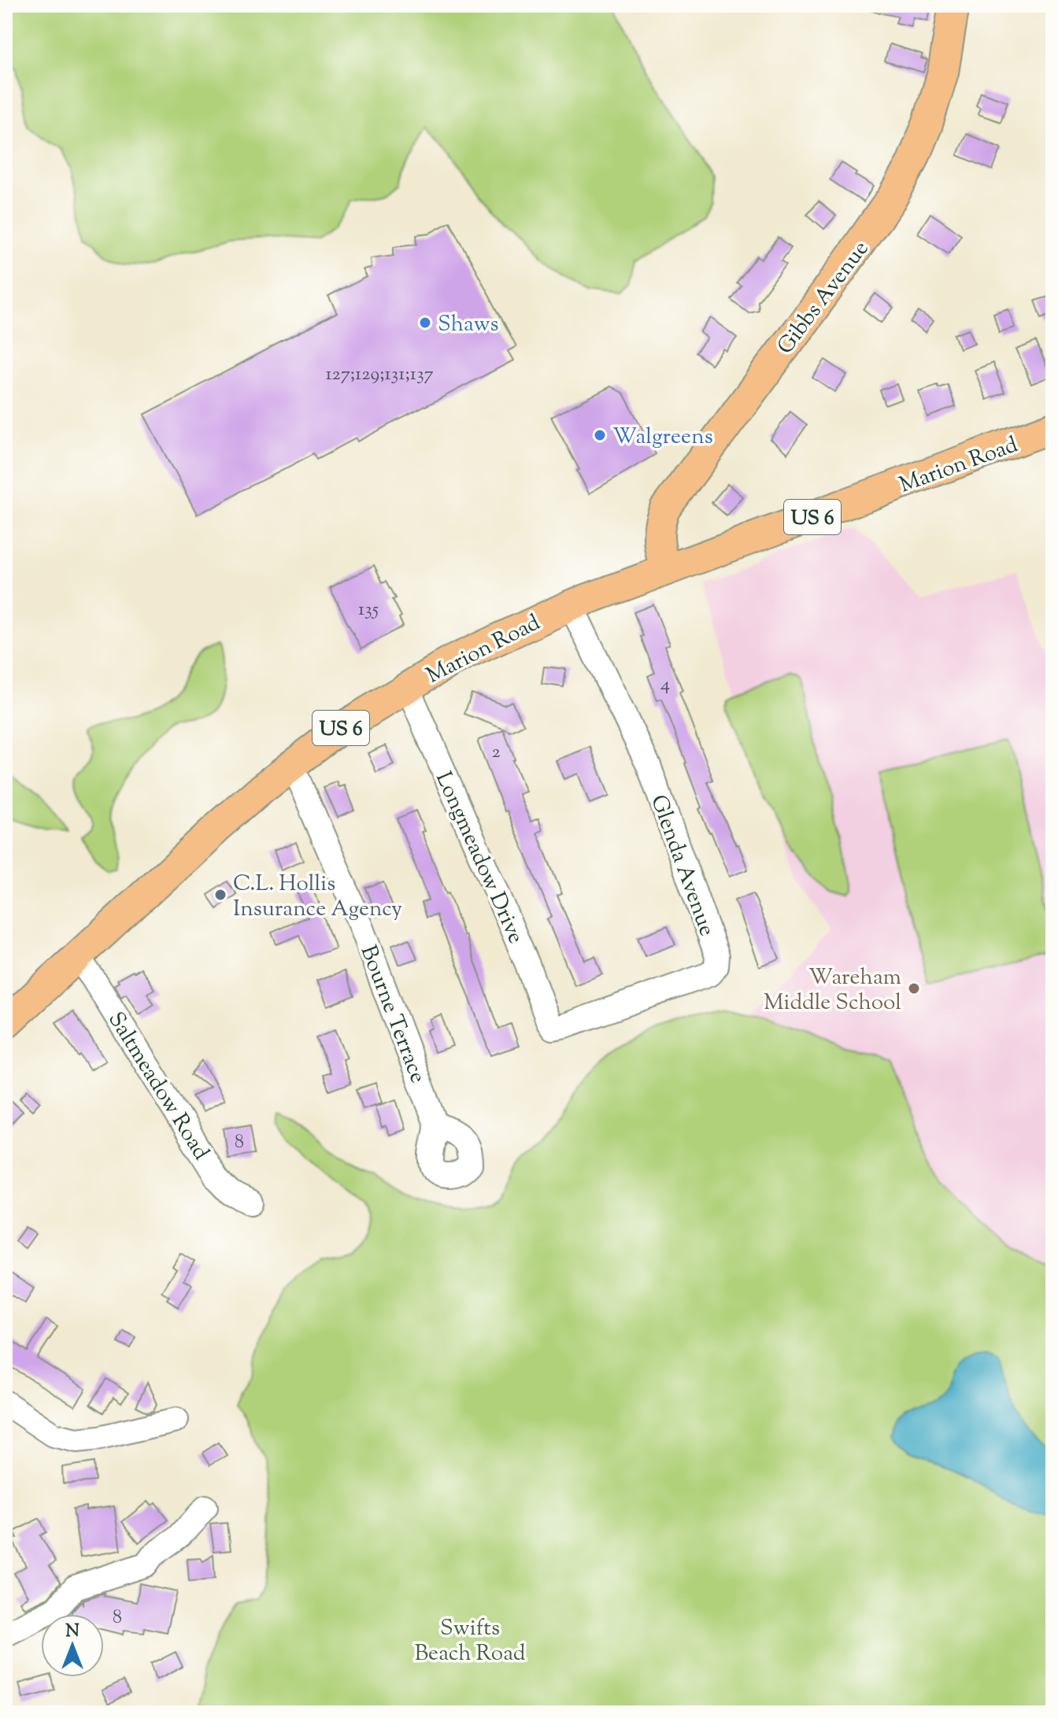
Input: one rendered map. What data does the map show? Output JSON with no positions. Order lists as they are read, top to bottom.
{
  "streets": {
    "main road": ["Gibbs Avenue", "Marion Road", "US 6"],
    "street": [
      "Longmeadow Drive",
      "Glenda Avenue",
      "Bourne Terrace",
      "Saltmeadow Road"
    ]
  },
  "crossings": [
    ["Gibbs Avenue", "Marion Road"],
    ["Marion Road", "Longmeadow Drive"],
    ["Marion Road", "Glenda Avenue"],
    ["Marion Road", "Bourne Terrace"],
    ["Marion Road", "Saltmeadow Road"],
    ["Longmeadow Drive", "Glenda Avenue"]
  ],
  "parks": ["Swifts Beach Road"],
  "places": [
    "Shaws",
    "Walgreens",
    "C.L. Hollis Insurance Agency",
    "Wareham Middle School"
  ],
  "house_numbers": [
    "127;129;131;137",
    "135",
    "4",
    "2",
    "8",
    "8"
  ],
  "north": "top"
}
